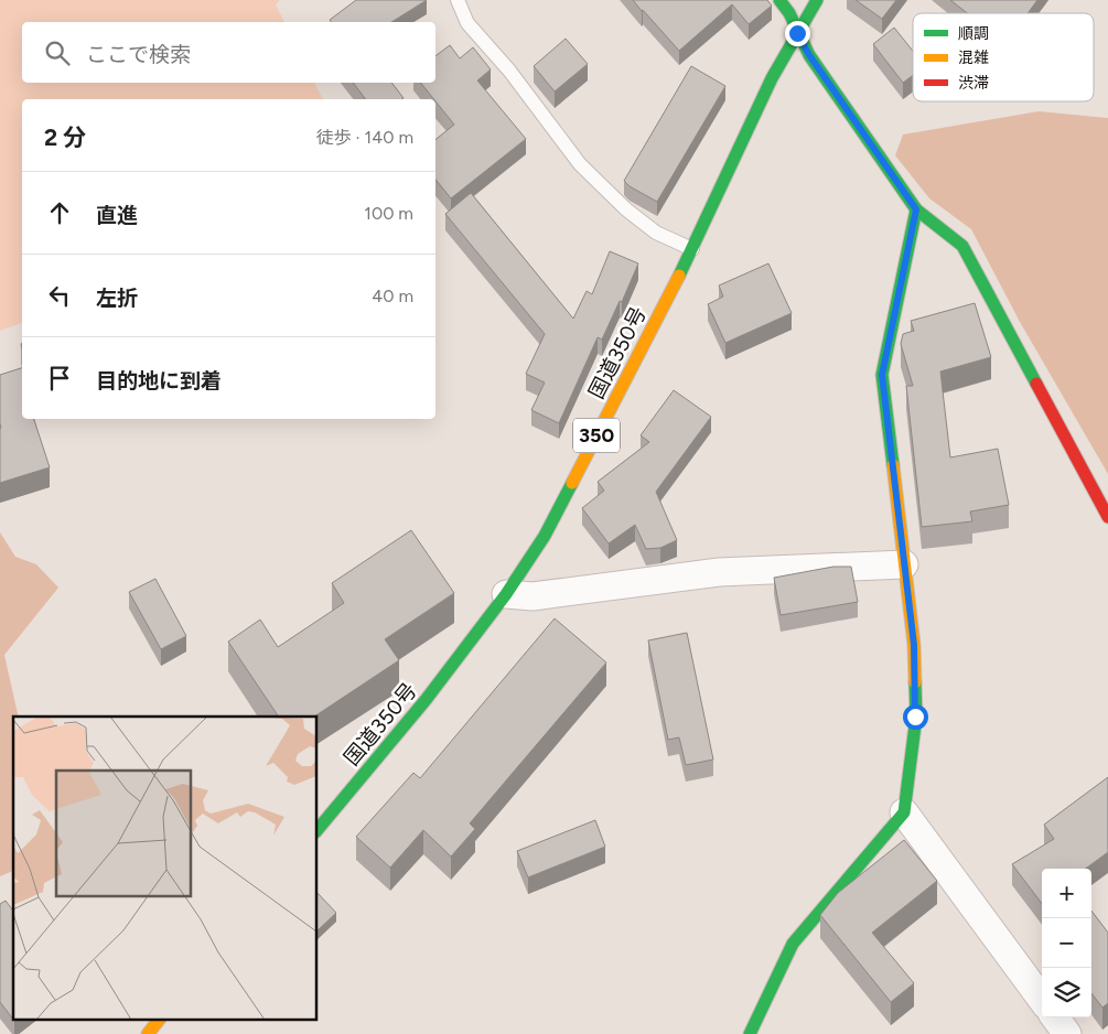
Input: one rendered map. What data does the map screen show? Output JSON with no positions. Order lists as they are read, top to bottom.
{
  "streets": {
    "main road": ["国道350号", "350"]
  },
  "legend": ["順調", "混雑", "渋滞"],
  "page": {
    "search": "ここで検索",
    "heading": ["2 分", "徒歩 · 140 m"],
    "list": [
      ["直進", "100 m"],
      ["左折", "40 m"],
      "目的地に到着"
    ],
    "map_buttons": ["+", "−"]
  }
}
